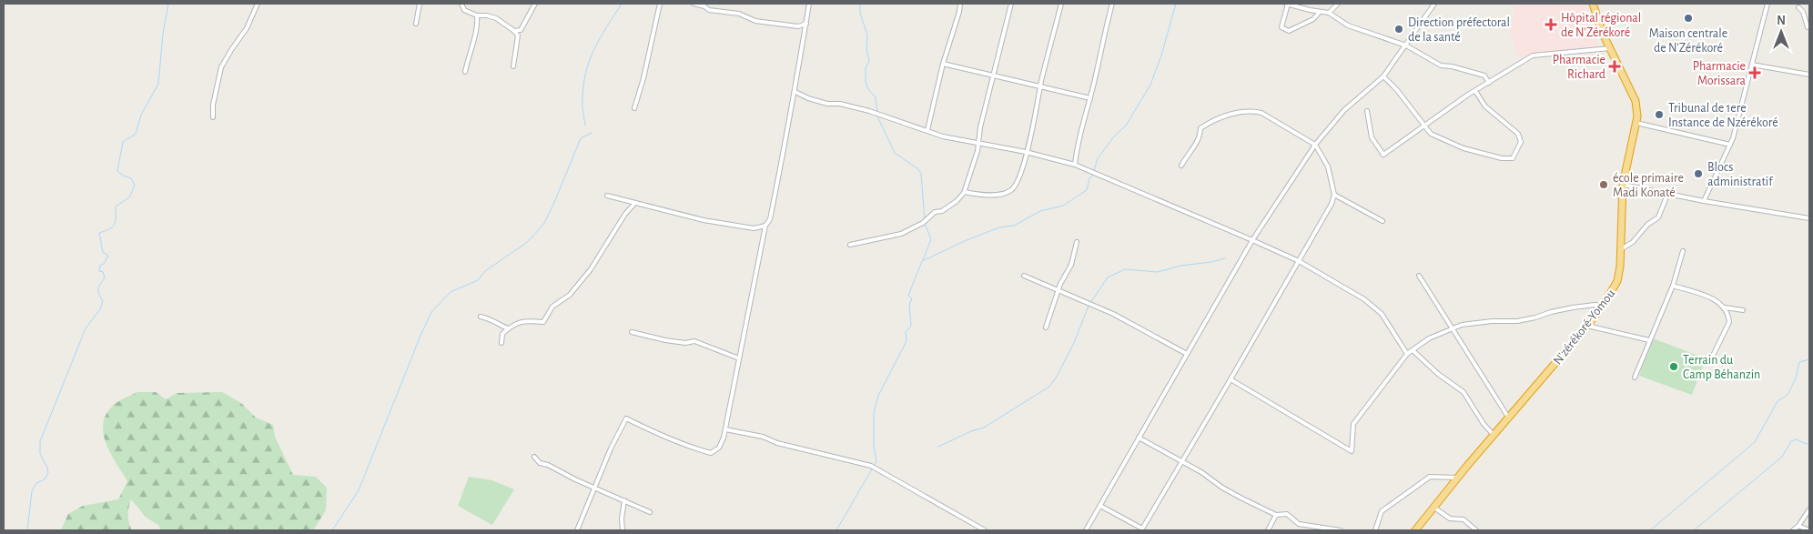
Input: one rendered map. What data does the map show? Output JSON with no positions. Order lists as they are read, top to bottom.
{
  "streets": {
    "highway": ["N'zérékoré-Yomou"]
  },
  "places": {
    "other": [
      "Maison centrale de N'Zérékoré",
      "Direction préfectoral de la santé",
      "Tribunal de 1ere Instance de Nzérékoré",
      "Blocs administratif",
      "école primaire Madi Konaté",
      "Terrain du Camp Béhanzin"
    ],
    "health": ["Hôpital régional de N'Zérékoré", "Pharmacie Richard", "Pharmacie Morissara"]
  },
  "north": "top"
}
